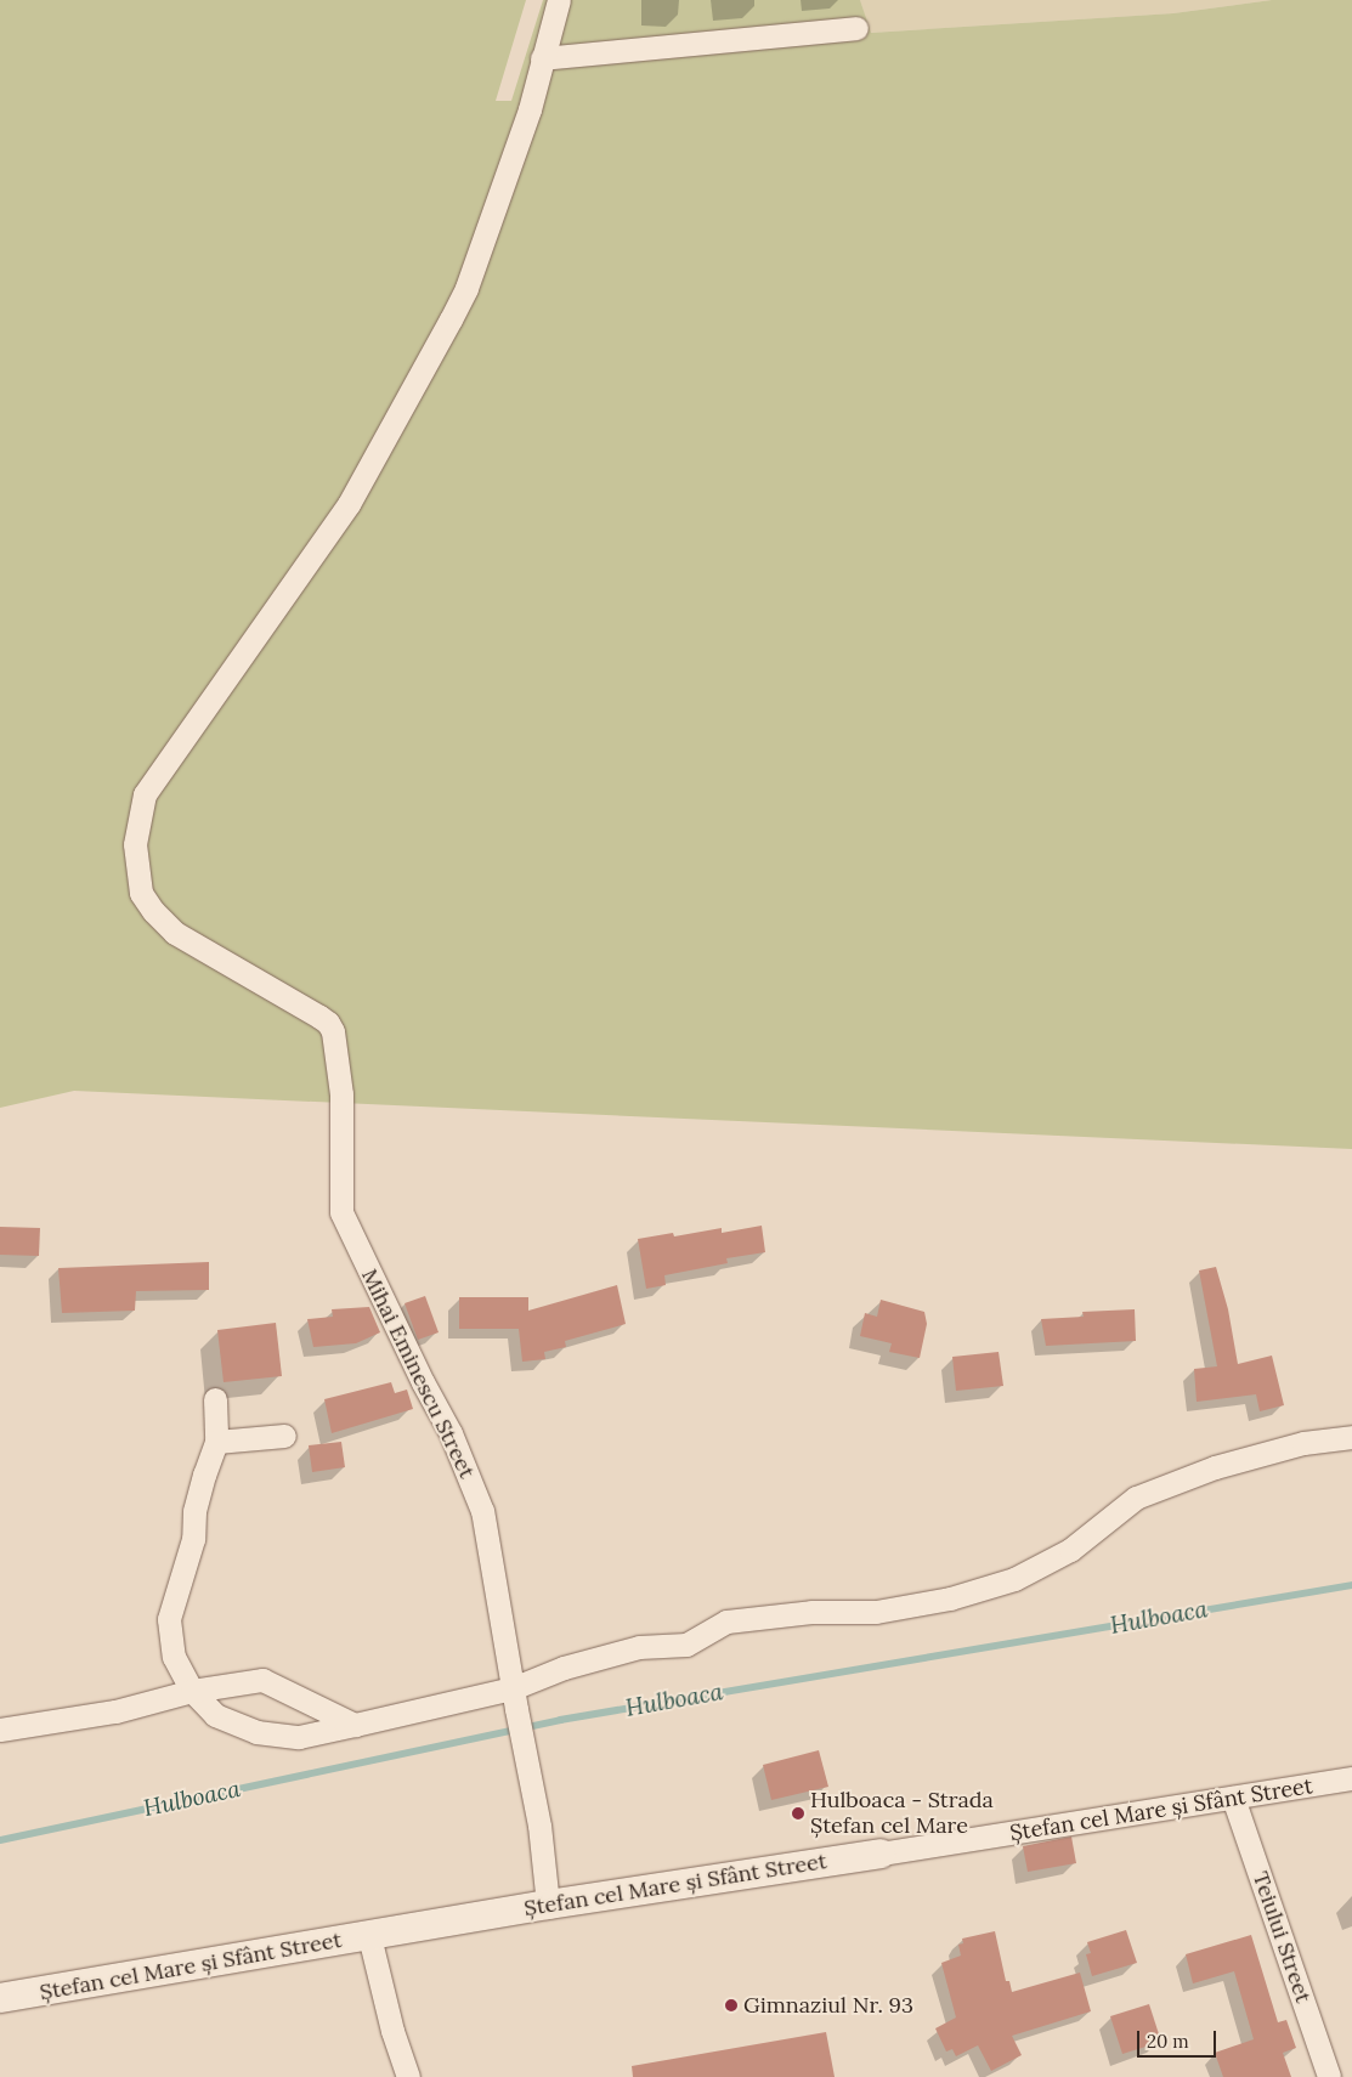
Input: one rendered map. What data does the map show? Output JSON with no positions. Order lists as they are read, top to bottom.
{
  "streets": {
    "street": ["Mihai Eminescu Street", "Ștefan cel Mare și Sfânt Street", "Teiului Street"]
  },
  "crossings": [
    ["Mihai Eminescu Street", "Ștefan cel Mare și Sfânt Street"],
    ["Ștefan cel Mare și Sfânt Street", "Teiului Street"]
  ],
  "water": ["Hulboaca"],
  "places": ["Hulboaca - Strada Ștefan cel Mare", "Gimnaziul Nr. 93"],
  "scale_bar": "20 m"
}
